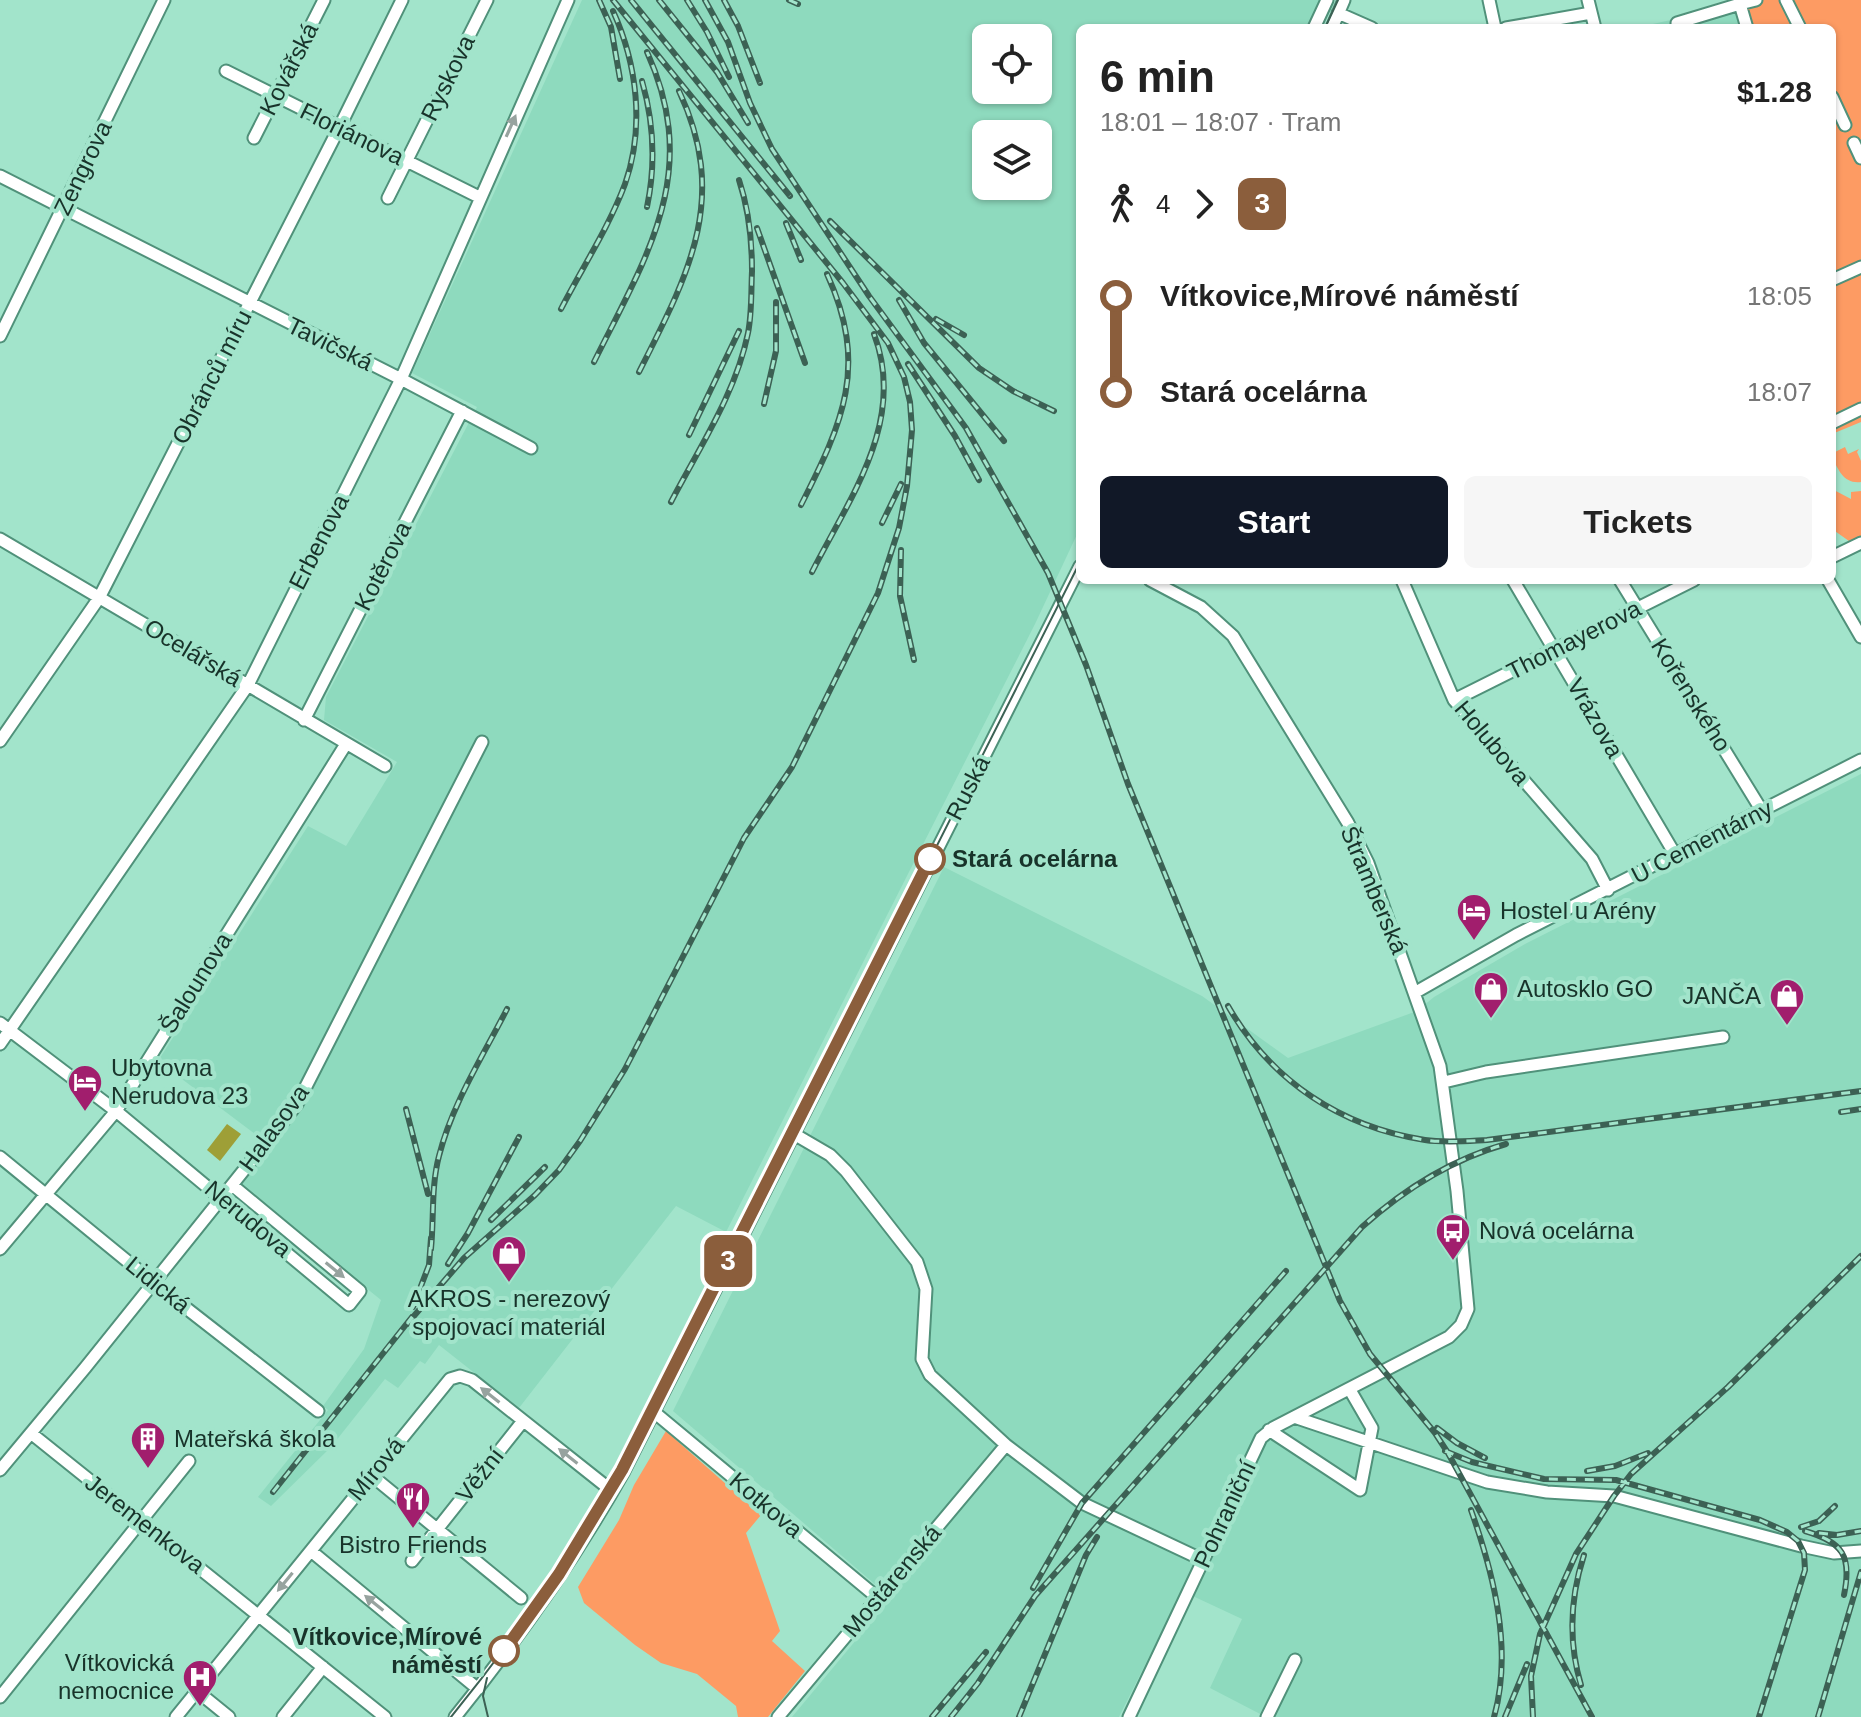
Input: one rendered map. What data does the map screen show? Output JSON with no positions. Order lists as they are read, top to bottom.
{
  "streets": {
    "street": [
      "Kovářská",
      "Ryskova",
      "Floriánova",
      "Zengrova",
      "Tavičská",
      "Obránců míru",
      "Erbenova",
      "Kotěrova",
      "Thomayerova",
      "Ocelářská",
      "Kořenského",
      "Vrázova",
      "Holubova",
      "Ruská",
      "U Cementárny",
      "Štramberská",
      "Šalounova",
      "Halasova",
      "Nerudova",
      "Lidická",
      "Mírová",
      "Věžní",
      "Kotkova",
      "Pohraniční",
      "Jeremenkova",
      "Mostárenská"
    ]
  },
  "crossings": [
    ["Kovářská", "Floriánova"],
    ["Ryskova", "Floriánova"],
    ["Floriánova", "Obránců míru"],
    ["Floriánova", "Erbenova"],
    ["Zengrova", "Tavičská"],
    ["Tavičská", "Obránců míru"],
    ["Tavičská", "Erbenova"],
    ["Tavičská", "Kotěrova"],
    ["Obránců míru", "Ocelářská"],
    ["Erbenova", "Ocelářská"],
    ["Erbenova", "Nerudova"],
    ["Kotěrova", "Ocelářská"],
    ["Thomayerova", "Kořenského"],
    ["Thomayerova", "Vrázova"],
    ["Thomayerova", "Holubova"],
    ["Ocelářská", "Šalounova"],
    ["Kořenského", "U Cementárny"],
    ["Vrázova", "U Cementárny"],
    ["Holubova", "U Cementárny"],
    ["Ruská", "Mírová"],
    ["Ruská", "Kotkova"],
    ["U Cementárny", "Štramberská"],
    ["Šalounova", "Nerudova"],
    ["Šalounova", "Lidická"],
    ["Halasova", "Nerudova"],
    ["Halasova", "Lidická"],
    ["Halasova", "Jeremenkova"],
    ["Mírová", "Věžní"],
    ["Mírová", "Jeremenkova"],
    ["Kotkova", "Mostárenská"]
  ],
  "places": {
    "other": ["Stará ocelárna", "Vítkovice,Mírové náměstí"],
    "hotel": ["Hostel u Arény", "Ubytovna Nerudova 23"],
    "shop": ["Autosklo GO", "JANČA", "AKROS - nerezový spojovací materiál"],
    "bus stop": ["Nová ocelárna"],
    "building": ["Mateřská škola"],
    "restaurant": ["Bistro Friends"],
    "hospital": ["Vítkovická nemocnice"]
  },
  "lines": ["tram line 3"],
  "page": {
    "on_map": "3",
    "heading": ["6 min", "18:01 – 18:07 · Tram", "$1.28"],
    "legs": ["4", "3"],
    "list": [
      {
        "name": "Vítkovice,Mírové náměstí",
        "value": "18:05"
      },
      {
        "name": "Stará ocelárna",
        "value": "18:07"
      }
    ],
    "buttons": ["Start", "Tickets"]
  }
}
